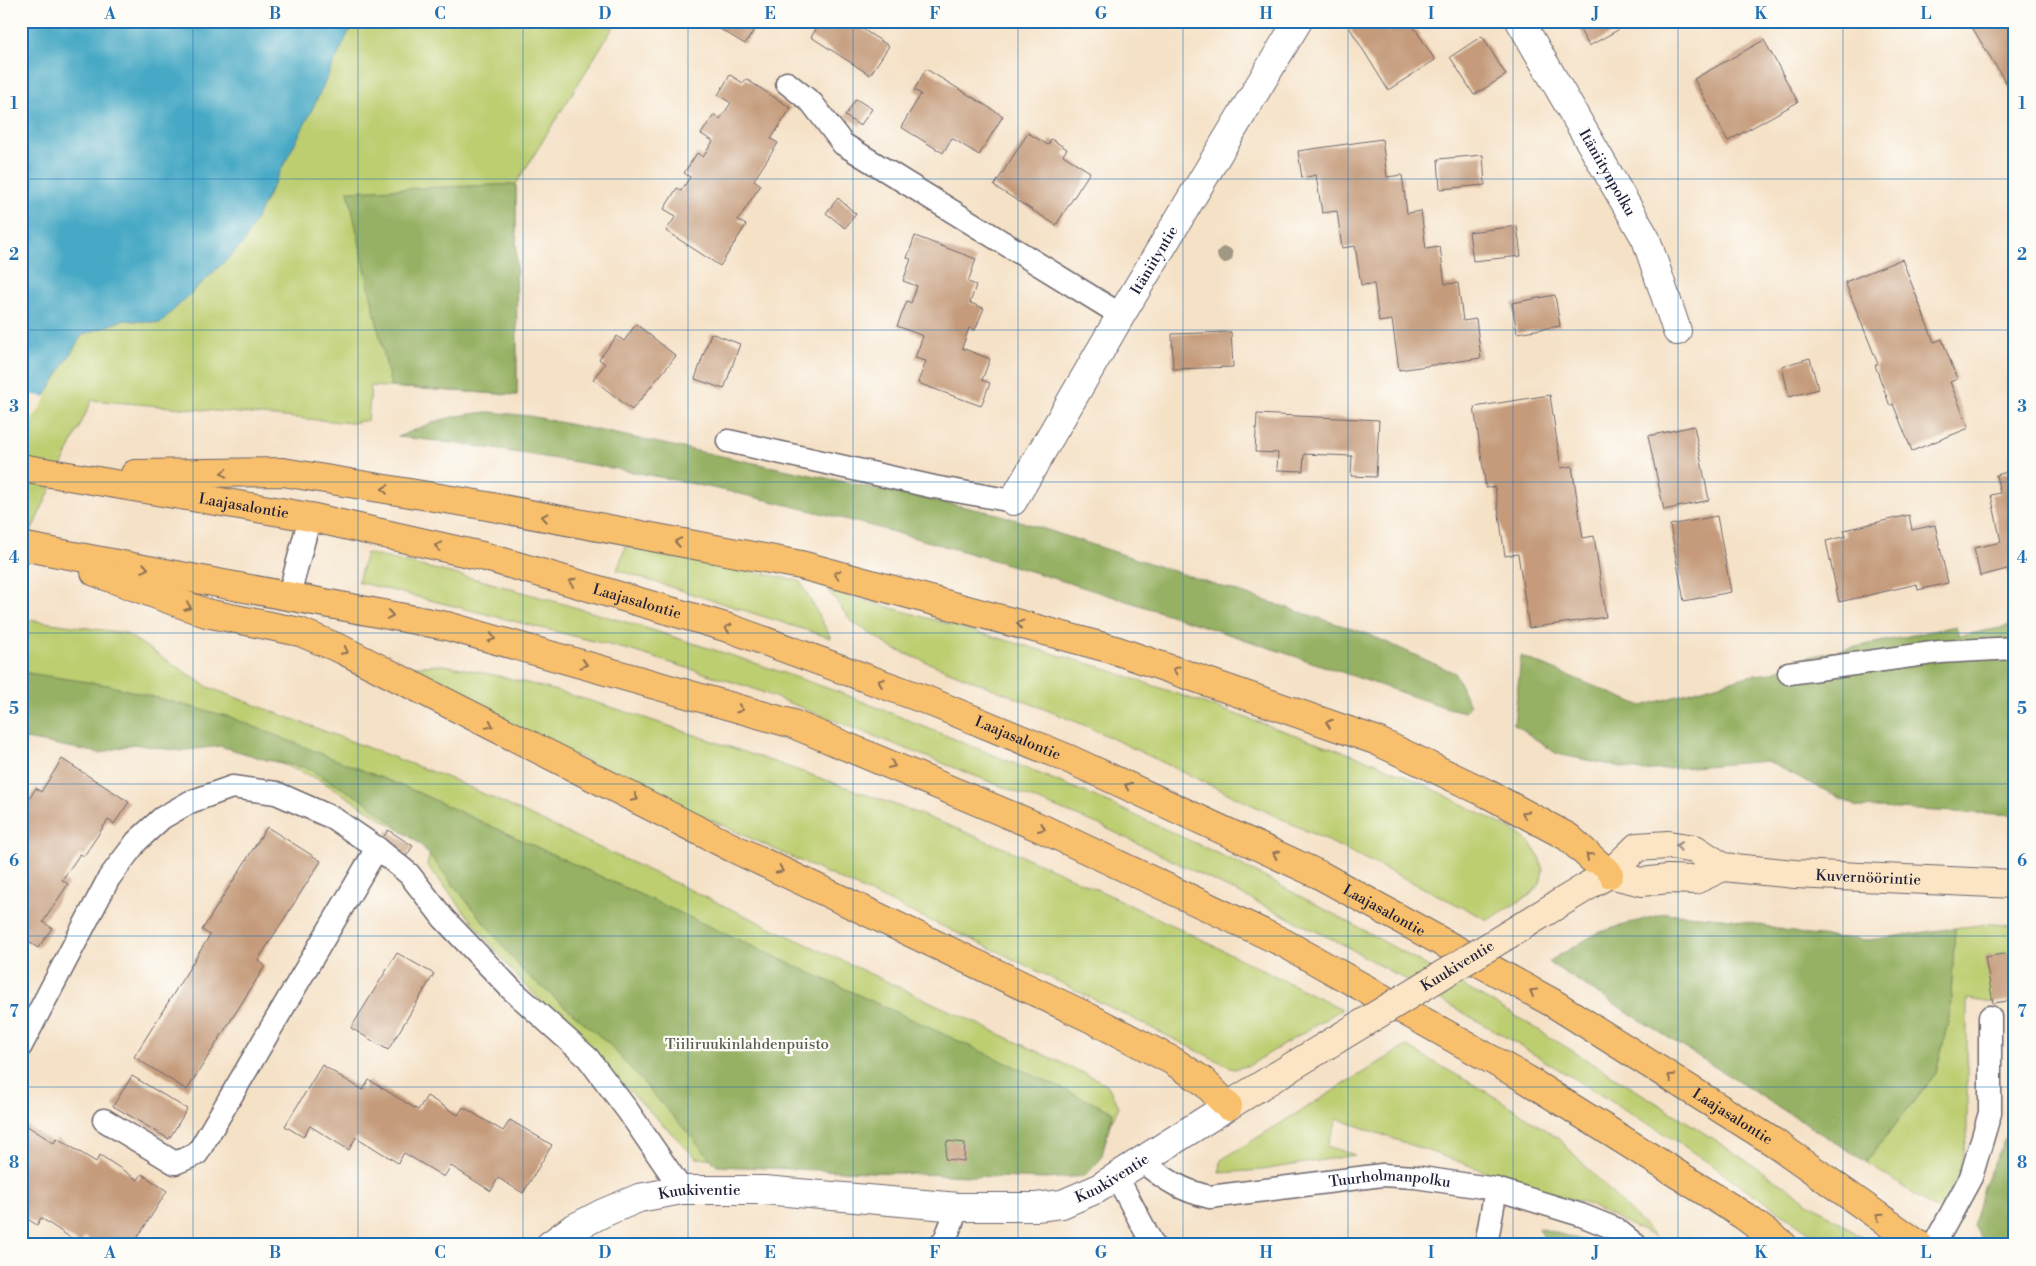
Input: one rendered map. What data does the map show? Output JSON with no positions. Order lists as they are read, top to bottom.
{
  "streets": {
    "main road": ["Laajasalontie", "Kuvernöörintie", "Kuukiventie"],
    "street": ["Itäniitynpolku", "Itäniityntie"],
    "lane": ["Tuurholmanpolku"]
  },
  "crossings": [
    ["Kuvernöörintie", "Kuukiventie"],
    ["Kuukiventie", "Tuurholmanpolku"]
  ],
  "parks": ["Tiiliruukinlahdenpuisto"],
  "grid": {
    "columns": [
      "A",
      "B",
      "C",
      "D",
      "E",
      "F",
      "G",
      "H",
      "I",
      "J",
      "K",
      "L"
    ],
    "rows": [
      "1",
      "2",
      "3",
      "4",
      "5",
      "6",
      "7",
      "8"
    ]
  }
}
